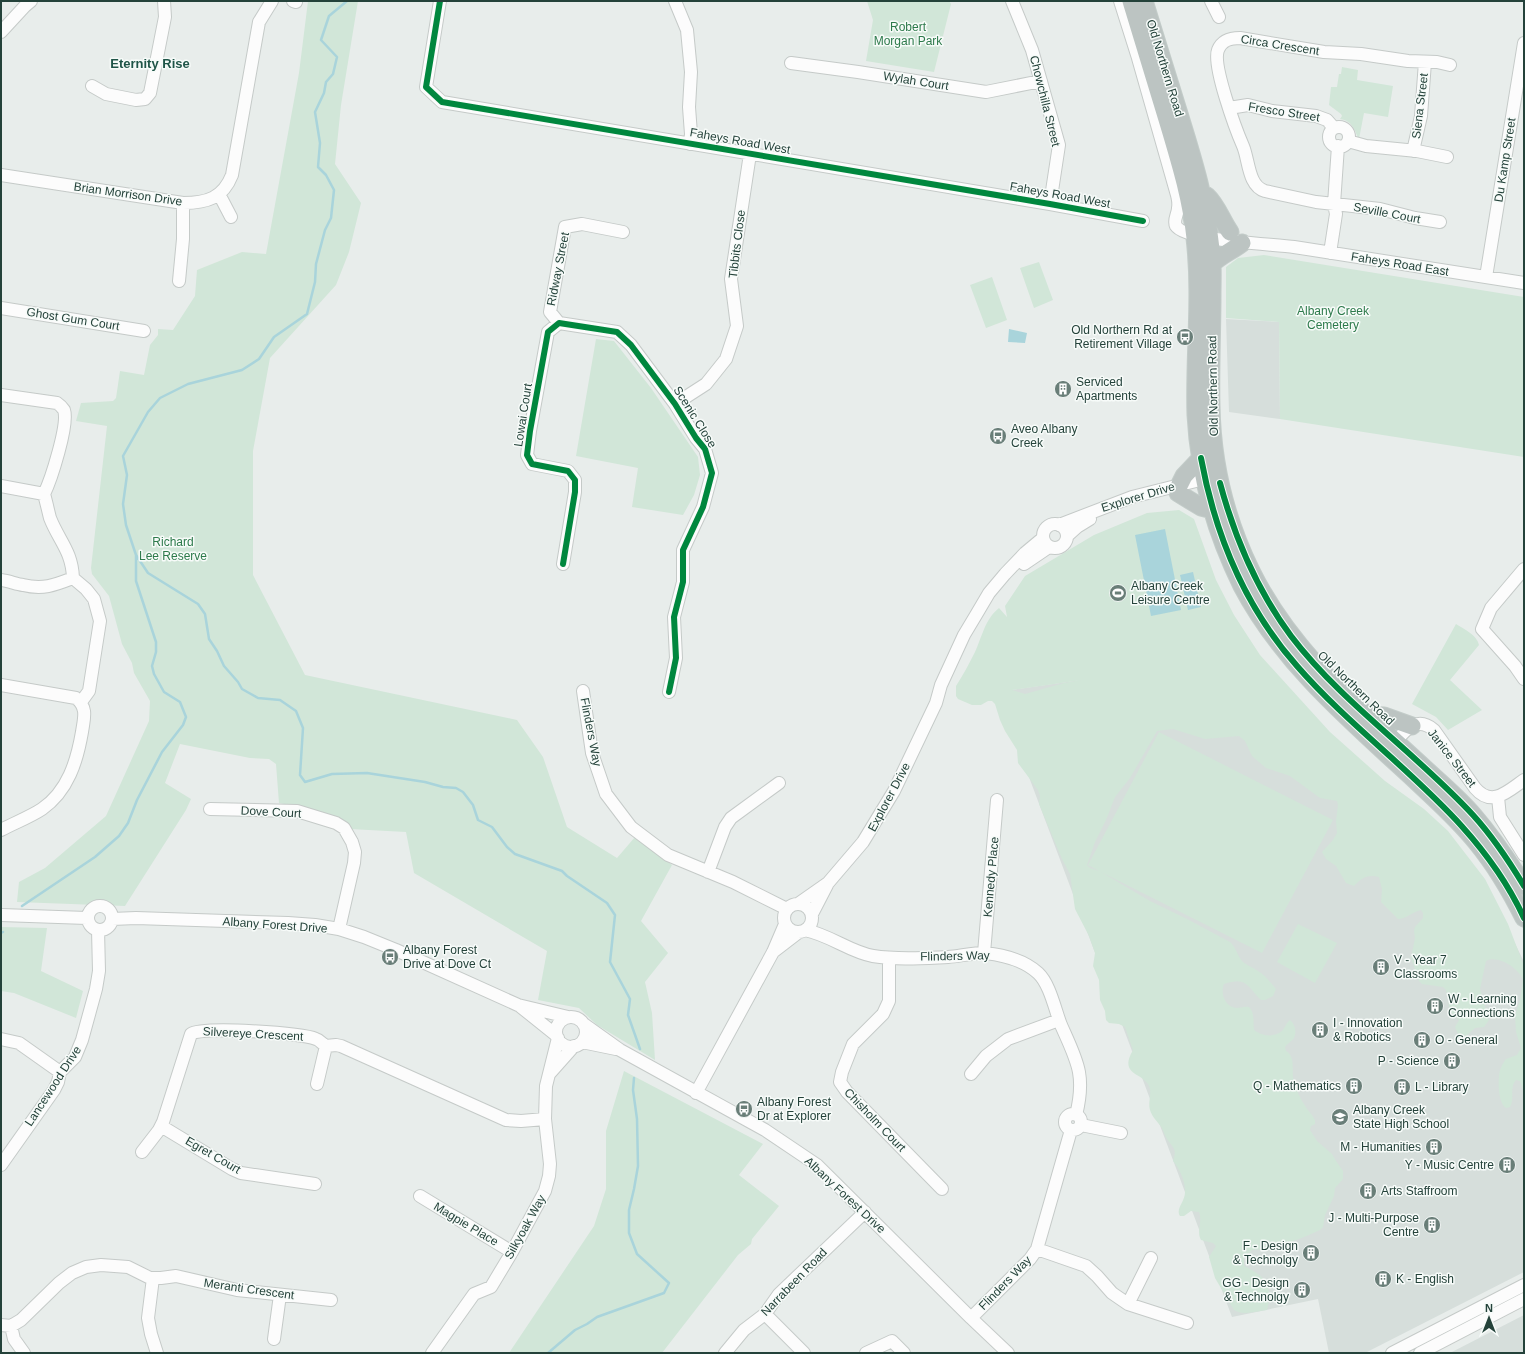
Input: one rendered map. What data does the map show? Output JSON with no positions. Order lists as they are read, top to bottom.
{
  "streets": {
    "highway": ["Old Northern Road"],
    "street": [
      "Circa Crescent",
      "Wylah Court",
      "Chowchilla Street",
      "Siena Street",
      "Fresco Street",
      "Faheys Road West",
      "Du Kamp Street",
      "Brian Morrison Drive",
      "Seville Court",
      "Tibbits Close",
      "Faheys Road East",
      "Ridway Street",
      "Ghost Gum Court",
      "Lowai Court",
      "Scenic Close",
      "Explorer Drive",
      "Flinders Way",
      "Janice Street",
      "Dove Court",
      "Kennedy Place",
      "Albany Forest Drive",
      "Silvereye Crescent",
      "Lancewood Drive",
      "Chisholm Court",
      "Egret Court",
      "Magpie Place",
      "Silkyoak Way",
      "Narrabeen Road",
      "Meranti Crescent"
    ]
  },
  "crossings": [
    ["Circa Crescent", "Siena Street"],
    ["Circa Crescent", "Fresco Street"],
    ["Circa Crescent", "Seville Court"],
    ["Old Northern Road", "Faheys Road East"],
    ["Old Northern Road", "Explorer Drive"],
    ["Old Northern Road", "Janice Street"],
    ["Wylah Court", "Chowchilla Street"],
    ["Chowchilla Street", "Faheys Road West"],
    ["Faheys Road West", "Tibbits Close"],
    ["Du Kamp Street", "Faheys Road East"],
    ["Tibbits Close", "Scenic Close"],
    ["Ridway Street", "Lowai Court"],
    ["Ridway Street", "Scenic Close"],
    ["Lowai Court", "Scenic Close"],
    ["Explorer Drive", "Flinders Way"],
    ["Explorer Drive", "Albany Forest Drive"],
    ["Flinders Way", "Kennedy Place"],
    ["Flinders Way", "Albany Forest Drive"],
    ["Flinders Way", "Chisholm Court"],
    ["Dove Court", "Albany Forest Drive"],
    ["Albany Forest Drive", "Lancewood Drive"],
    ["Albany Forest Drive", "Silkyoak Way"],
    ["Albany Forest Drive", "Narrabeen Road"],
    ["Silvereye Crescent", "Egret Court"],
    ["Silvereye Crescent", "Silkyoak Way"],
    ["Magpie Place", "Silkyoak Way"]
  ],
  "districts": ["Eternity Rise"],
  "parks": ["Robert Morgan Park", "Albany Creek Cemetery", "Richard Lee Reserve"],
  "places": {
    "bus stop": [
      "Old Northern Rd at Retirement Village",
      "Aveo Albany Creek",
      "Albany Forest Drive at Dove Ct",
      "Albany Forest Dr at Explorer"
    ],
    "building": [
      "Serviced Apartments",
      "V - Year 7 Classrooms",
      "W - Learning Connections",
      "I - Innovation & Robotics",
      "O - General",
      "P - Science",
      "Q - Mathematics",
      "L - Library",
      "M - Humanities",
      "Y - Music Centre",
      "Arts Staffroom",
      "J - Multi-Purpose Centre",
      "F - Design & Technolgy",
      "K - English",
      "GG - Design & Technolgy"
    ],
    "sports": ["Albany Creek Leisure Centre"],
    "school or university": ["Albany Creek State High School"]
  },
  "north": "top"
}
